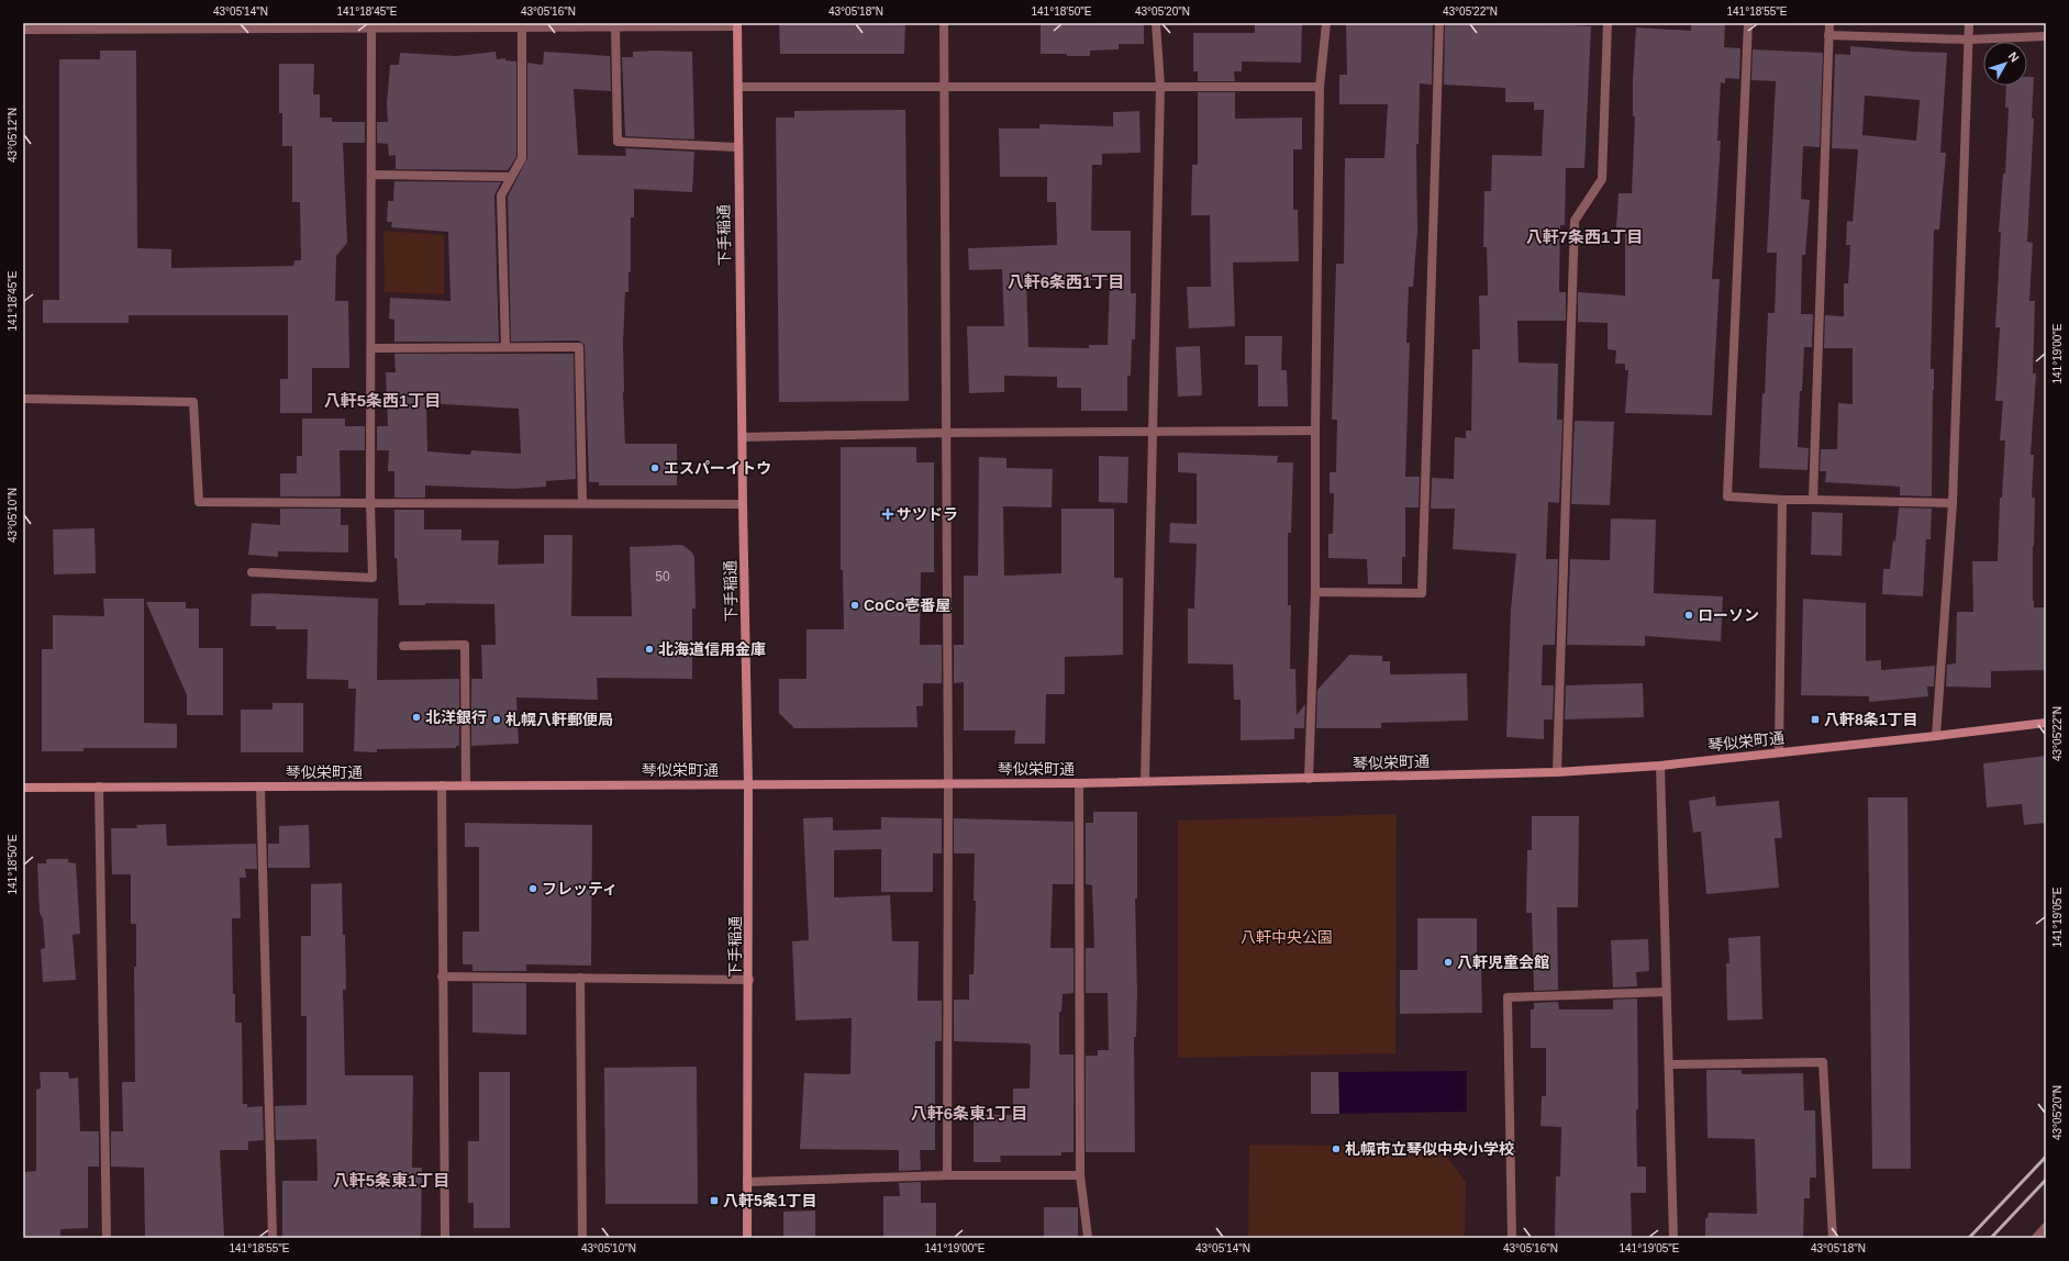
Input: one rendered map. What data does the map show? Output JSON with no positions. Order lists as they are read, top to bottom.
{
  "streets": {
    "main road": ["下手稲通", "琴似栄町通"]
  },
  "crossings": [
    ["下手稲通", "琴似栄町通"]
  ],
  "districts": [
    "八軒7条西1丁目",
    "八軒6条西1丁目",
    "八軒5条西1丁目",
    "八軒6条東1丁目",
    "八軒5条東1丁目"
  ],
  "parks": ["八軒中央公園"],
  "places": {
    "other": [
      "エスパーイトウ",
      "CoCo壱番屋",
      "ローソン",
      "北海道信用金庫",
      "北洋銀行",
      "札幌八軒郵便局",
      "フレッティ",
      "八軒児童会館",
      "札幌市立琴似中央小学校"
    ],
    "health": ["サツドラ"],
    "transit": ["八軒8条1丁目", "八軒5条1丁目"]
  },
  "house_numbers": ["50"],
  "north": "top right",
  "coordinates": [
    "43°05'14\"N",
    "141°18'45\"E",
    "43°05'16\"N",
    "43°05'18\"N",
    "141°18'50\"E",
    "43°05'20\"N",
    "43°05'22\"N",
    "141°18'55\"E",
    "43°05'12\"N",
    "141°19'00\"E",
    "43°05'10\"N",
    "141°19'05\"E"
  ]
}
